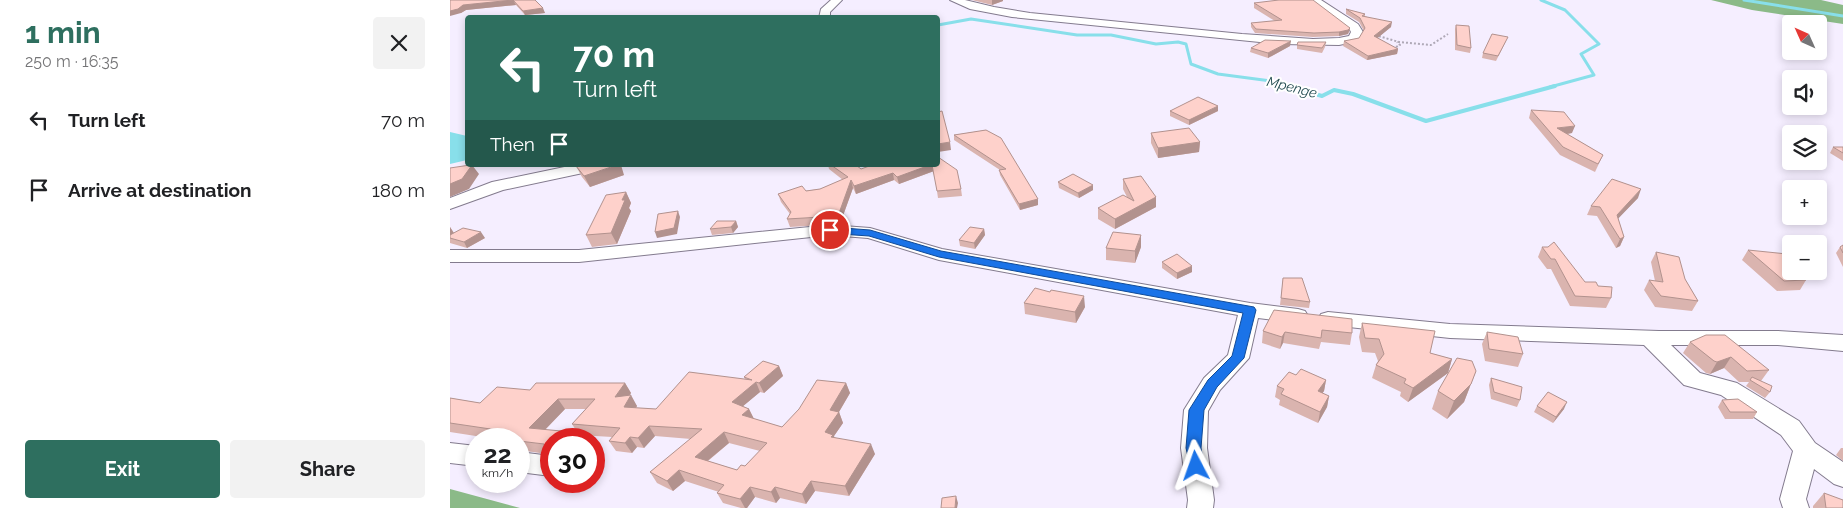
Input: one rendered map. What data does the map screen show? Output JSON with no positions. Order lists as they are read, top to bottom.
{
  "water": ["Mpenge"],
  "north": "top left",
  "page": {
    "heading": ["1 min", "250 m · 16:35"],
    "map_buttons": ["+", "−"],
    "turn": ["70 m", "Turn left"],
    "list": [
      {
        "name": "Turn left",
        "value": "70 m"
      },
      {
        "name": "Arrive at destination",
        "value": "180 m"
      }
    ],
    "then": "Then",
    "speed": "22 km/h",
    "limit": "30",
    "buttons": ["Exit", "Share"]
  }
}
